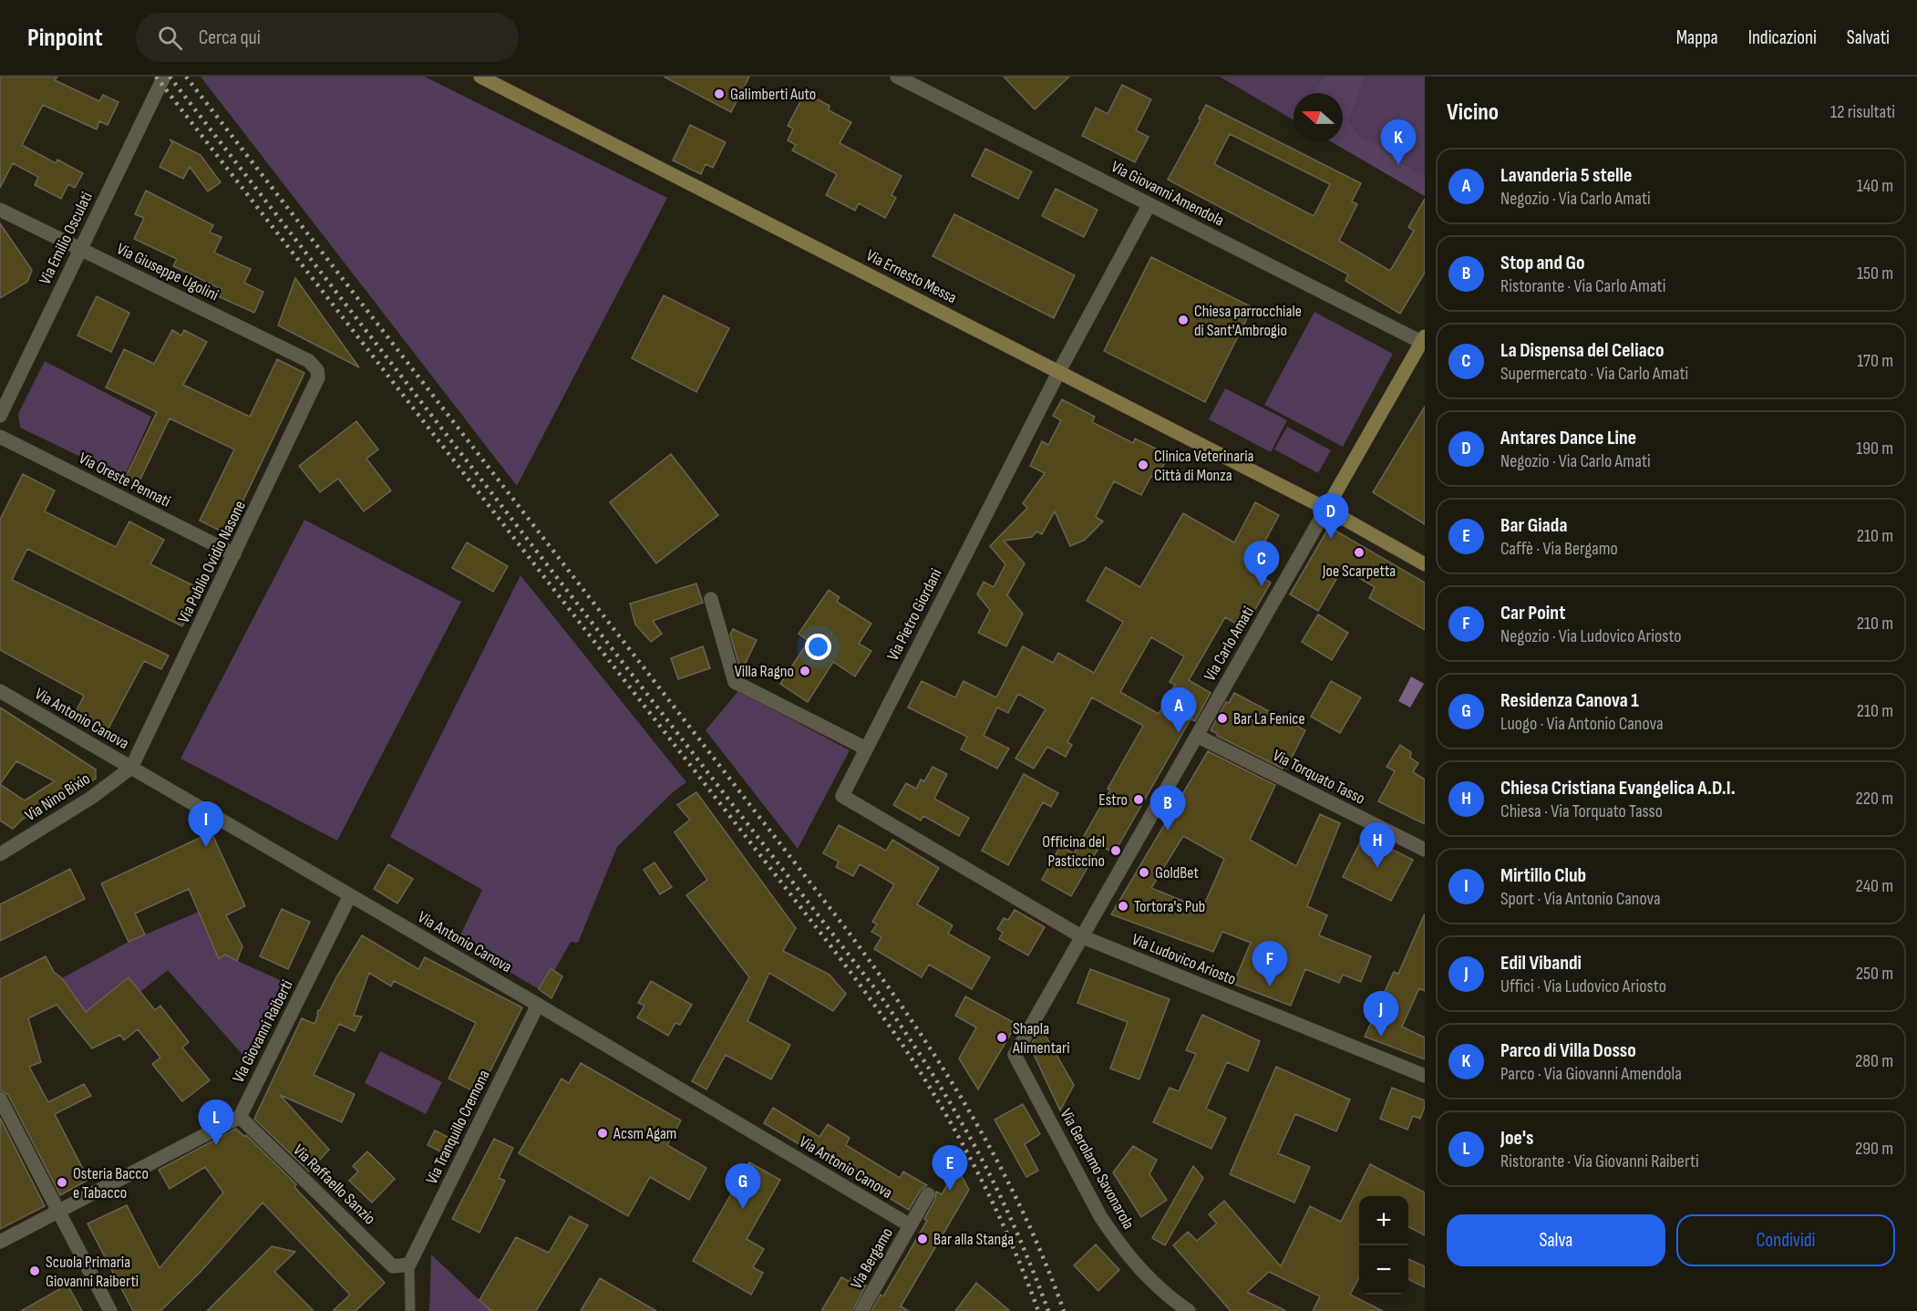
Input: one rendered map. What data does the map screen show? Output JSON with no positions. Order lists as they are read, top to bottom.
{
  "streets": {
    "street": [
      "Via Giovanni Amendola",
      "Via Emilio Osculati",
      "Via Giuseppe Ugolini",
      "Via Ernesto Messa",
      "Via Oreste Pennati",
      "Via Publio Ovidio Nasone",
      "Via Pietro Giordani",
      "Via Carlo Amati",
      "Via Antonio Canova",
      "Via Torquato Tasso",
      "Via Nino Bixio",
      "Via Ludovico Ariosto",
      "Via Giovanni Raiberti",
      "Via Tranquillo Cremona",
      "Via Gerolamo Savonarola",
      "Via Raffaello Sanzio",
      "Via Bergamo"
    ]
  },
  "crossings": [
    ["Via Giovanni Amendola", "Via Pietro Giordani"],
    ["Via Giovanni Amendola", "Via Carlo Amati"],
    ["Via Emilio Osculati", "Via Giuseppe Ugolini"],
    ["Via Giuseppe Ugolini", "Via Publio Ovidio Nasone"],
    ["Via Ernesto Messa", "Via Pietro Giordani"],
    ["Via Ernesto Messa", "Via Carlo Amati"],
    ["Via Oreste Pennati", "Via Publio Ovidio Nasone"],
    ["Via Publio Ovidio Nasone", "Via Antonio Canova"],
    ["Via Publio Ovidio Nasone", "Via Nino Bixio"],
    ["Via Pietro Giordani", "Via Carlo Amati"],
    ["Via Pietro Giordani", "Via Ludovico Ariosto"],
    ["Via Carlo Amati", "Via Torquato Tasso"],
    ["Via Carlo Amati", "Via Ludovico Ariosto"],
    ["Via Carlo Amati", "Via Gerolamo Savonarola"],
    ["Via Antonio Canova", "Via Nino Bixio"],
    ["Via Antonio Canova", "Via Giovanni Raiberti"],
    ["Via Antonio Canova", "Via Tranquillo Cremona"],
    ["Via Antonio Canova", "Via Bergamo"],
    ["Via Giovanni Raiberti", "Via Raffaello Sanzio"],
    ["Via Tranquillo Cremona", "Via Raffaello Sanzio"]
  ],
  "places": [
    "Galimberti Auto",
    "Chiesa parrocchiale di Sant'Ambrogio",
    "Clinica Veterinaria Città di Monza",
    "Joe Scarpetta",
    "Villa Ragno",
    "Bar La Fenice",
    "Estro",
    "Officina del Pasticcino",
    "GoldBet",
    "Tortora's Pub",
    "Shapla Alimentari",
    "Acsm Agam",
    "Osteria Bacco e Tabacco",
    "Bar alla Stanga",
    "Scuola Primaria Giovanni Raiberti"
  ],
  "north": "left",
  "page": {
    "header": "Pinpoint",
    "search": "Cerca qui",
    "nav": ["Mappa", "Indicazioni", "Salvati"],
    "heading": ["Vicino", "12 risultati"],
    "pins": [
      "K",
      "D",
      "C",
      "A",
      "B",
      "I",
      "H",
      "F",
      "J",
      "L",
      "E",
      "G"
    ],
    "list": [
      {
        "mark": "A",
        "name": "Lavanderia 5 stelle",
        "note": "Negozio · Via Carlo Amati",
        "value": "140 m"
      },
      {
        "mark": "B",
        "name": "Stop and Go",
        "note": "Ristorante · Via Carlo Amati",
        "value": "150 m"
      },
      {
        "mark": "C",
        "name": "La Dispensa del Celiaco",
        "note": "Supermercato · Via Carlo Amati",
        "value": "170 m"
      },
      {
        "mark": "D",
        "name": "Antares Dance Line",
        "note": "Negozio · Via Carlo Amati",
        "value": "190 m"
      },
      {
        "mark": "E",
        "name": "Bar Giada",
        "note": "Caffè · Via Bergamo",
        "value": "210 m"
      },
      {
        "mark": "F",
        "name": "Car Point",
        "note": "Negozio · Via Ludovico Ariosto",
        "value": "210 m"
      },
      {
        "mark": "G",
        "name": "Residenza Canova 1",
        "note": "Luogo · Via Antonio Canova",
        "value": "210 m"
      },
      {
        "mark": "H",
        "name": "Chiesa Cristiana Evangelica A.D.I.",
        "note": "Chiesa · Via Torquato Tasso",
        "value": "220 m"
      },
      {
        "mark": "I",
        "name": "Mirtillo Club",
        "note": "Sport · Via Antonio Canova",
        "value": "240 m"
      },
      {
        "mark": "J",
        "name": "Edil Vibandi",
        "note": "Uffici · Via Ludovico Ariosto",
        "value": "250 m"
      },
      {
        "mark": "K",
        "name": "Parco di Villa Dosso",
        "note": "Parco · Via Giovanni Amendola",
        "value": "280 m"
      },
      {
        "mark": "L",
        "name": "Joe's",
        "note": "Ristorante · Via Giovanni Raiberti",
        "value": "290 m"
      }
    ],
    "map_buttons": ["+", "−"],
    "buttons": ["Salva", "Condividi"]
  }
}
